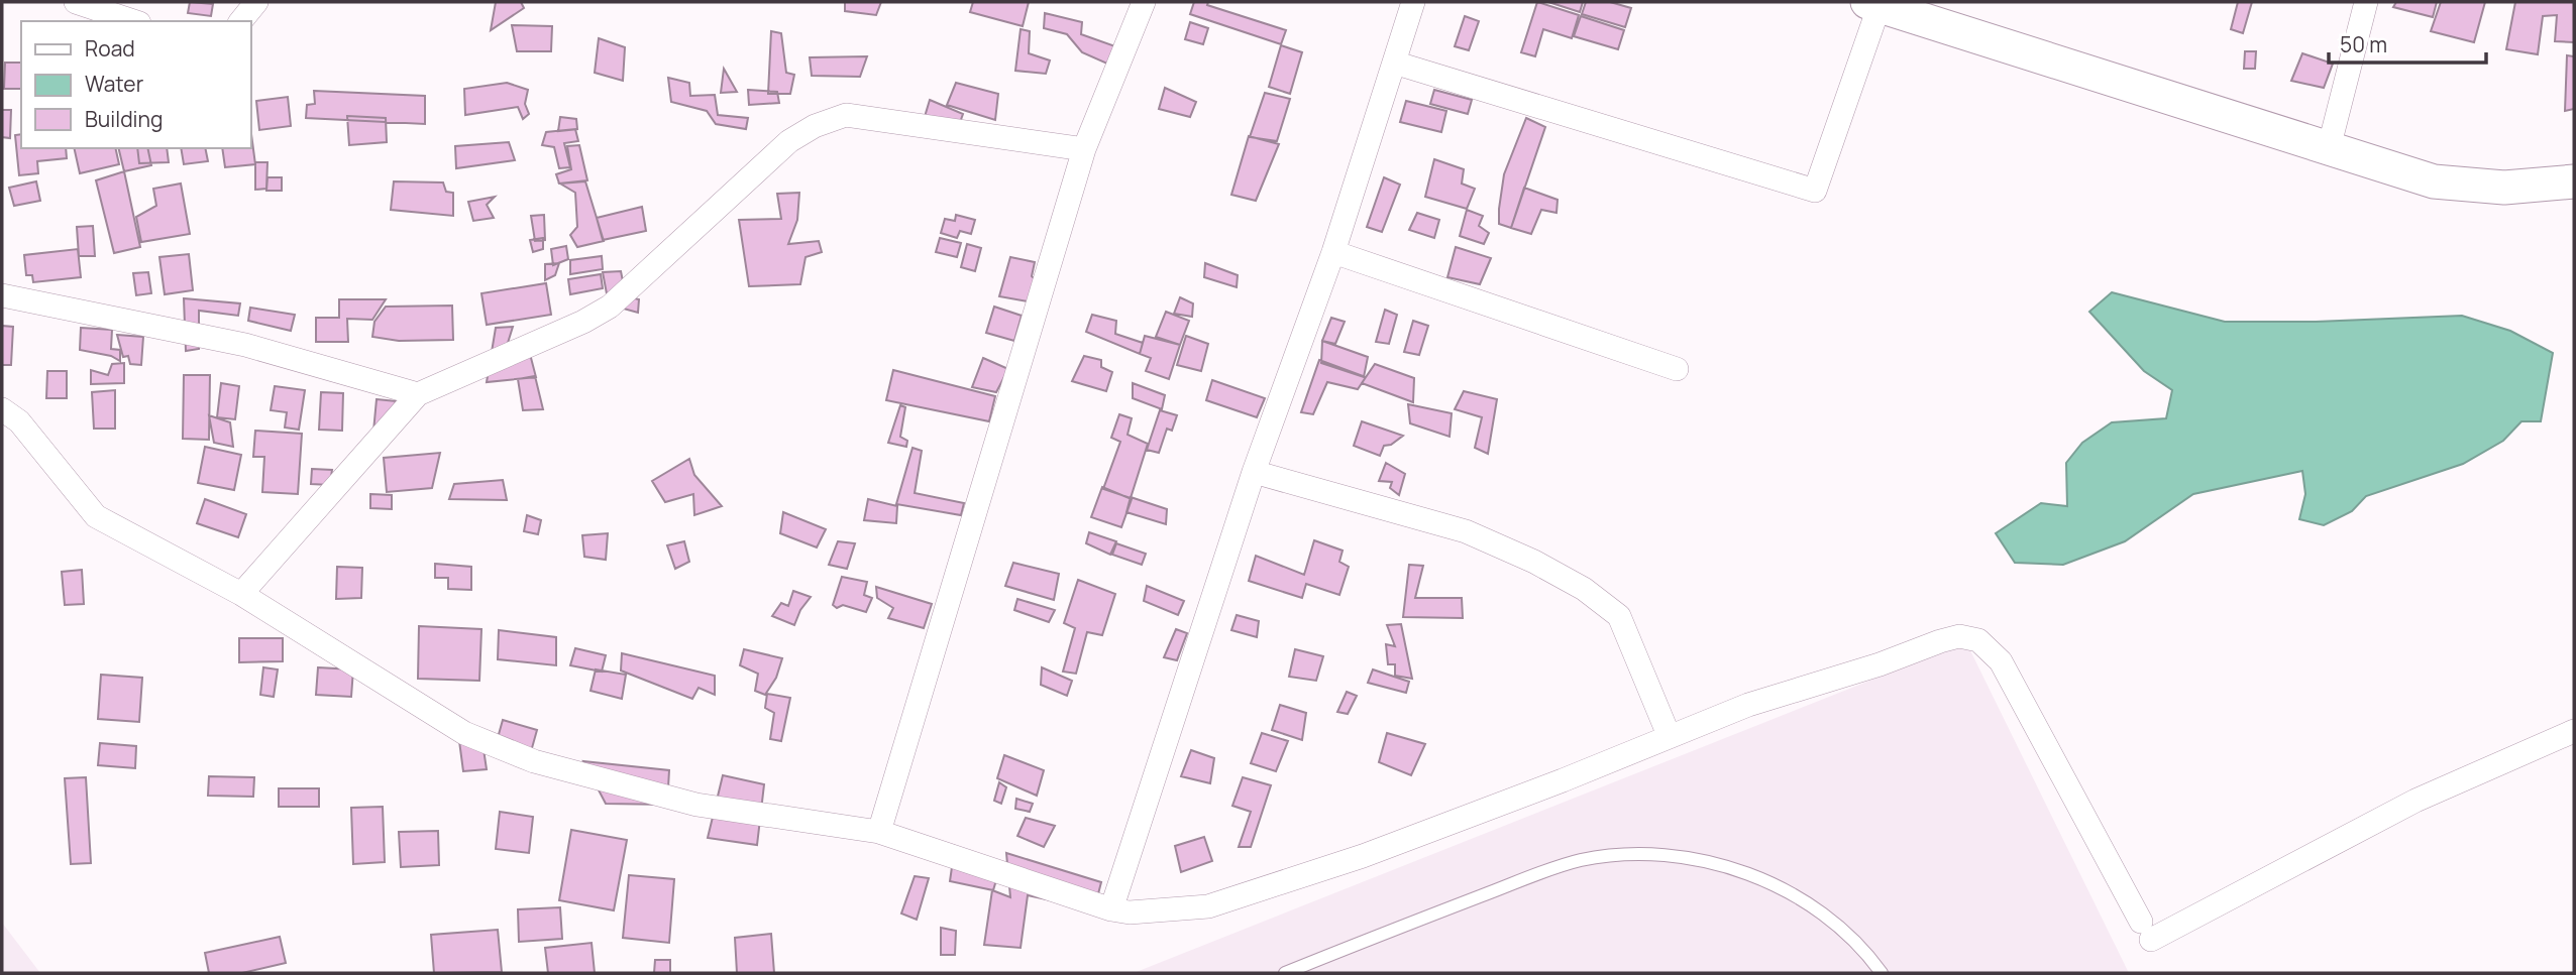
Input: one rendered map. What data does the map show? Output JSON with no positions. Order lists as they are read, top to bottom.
{
  "legend": ["Road", "Water", "Building"],
  "scale_bar": "50 m"
}
